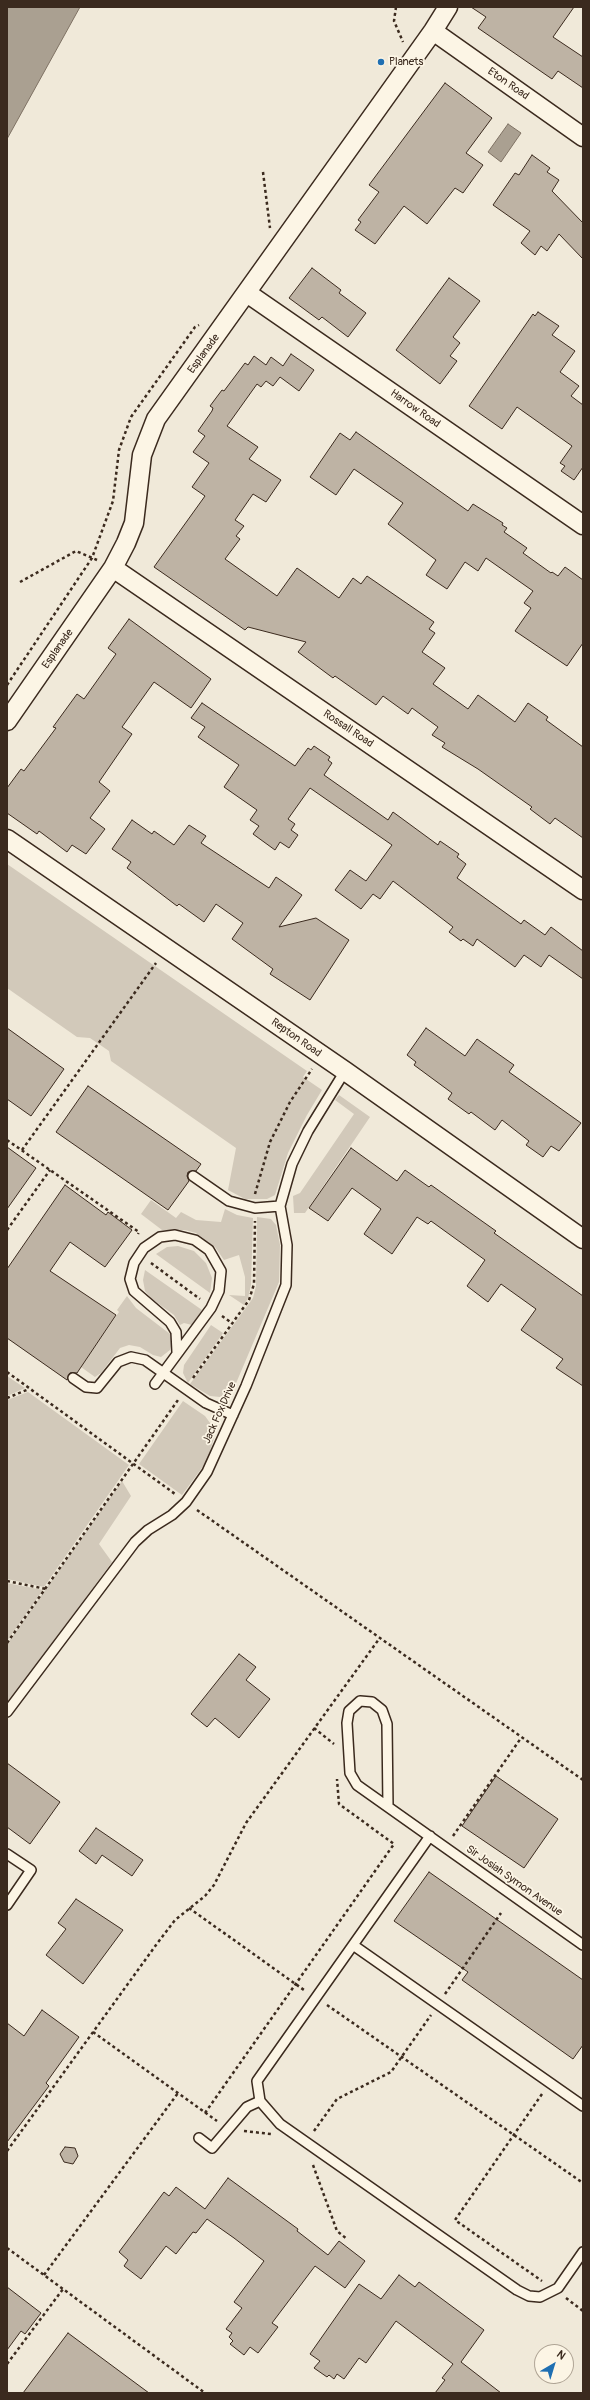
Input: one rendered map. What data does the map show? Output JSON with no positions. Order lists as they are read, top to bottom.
{
  "streets": {
    "street": [
      "Eton Road",
      "Esplanade",
      "Harrow Road",
      "Rossall Road",
      "Repton Road"
    ],
    "lane": ["Jack Fox Drive", "Sir Josiah Symon Avenue"]
  },
  "crossings": [
    ["Eton Road", "Esplanade"],
    ["Esplanade", "Harrow Road"],
    ["Esplanade", "Rossall Road"],
    ["Repton Road", "Jack Fox Drive"]
  ],
  "places": ["Planets"],
  "north": "top right"
}
